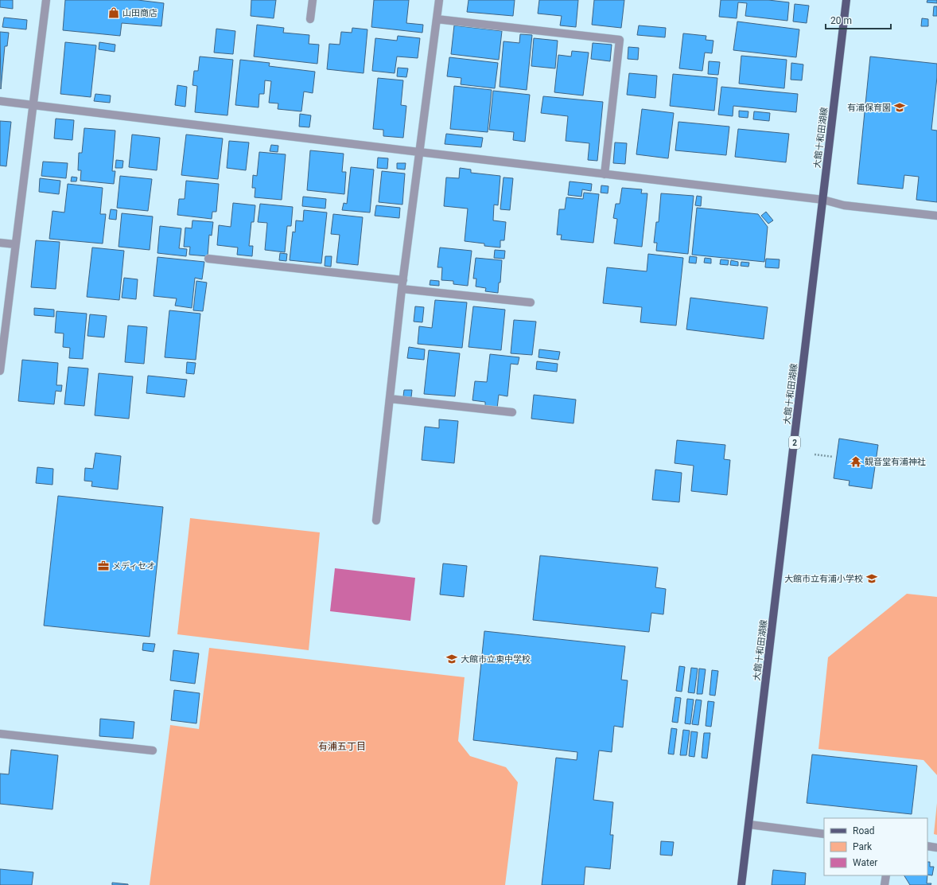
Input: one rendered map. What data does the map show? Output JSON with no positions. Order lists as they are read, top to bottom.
{
  "streets": {
    "main road": ["大館十和田湖線", "2"]
  },
  "districts": ["有浦五丁目"],
  "places": {
    "shop": ["山田商店"],
    "school or university": ["有浦保育園", "大館市立有浦小学校", "大館市立東中学校"],
    "temple": ["観音堂有浦神社"],
    "office": ["メディセオ"]
  },
  "legend": ["Road", "Park", "Water"],
  "scale_bar": "20 m"
}
